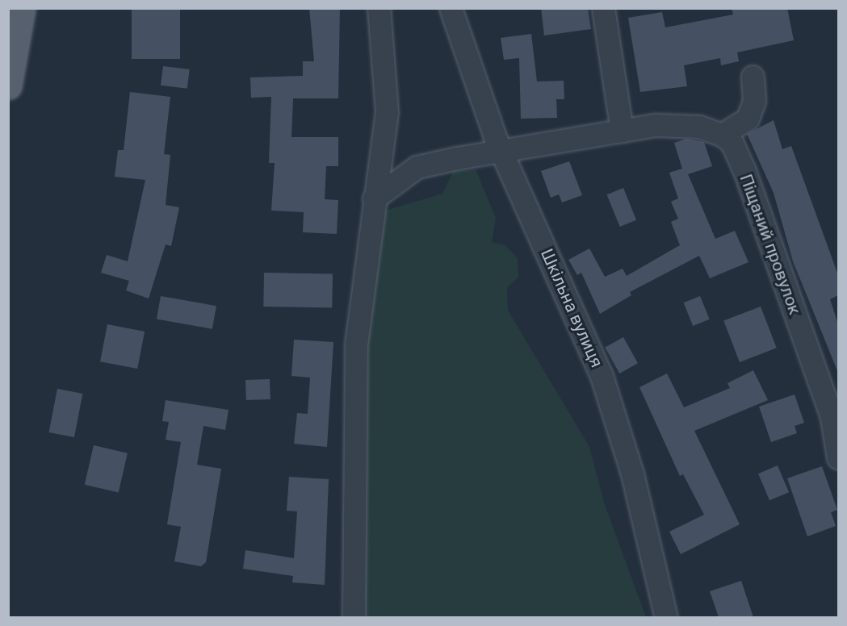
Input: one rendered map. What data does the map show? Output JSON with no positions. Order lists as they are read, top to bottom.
{
  "streets": {
    "street": ["Піщаний провулок", "Шкільна вулиця"]
  }
}
